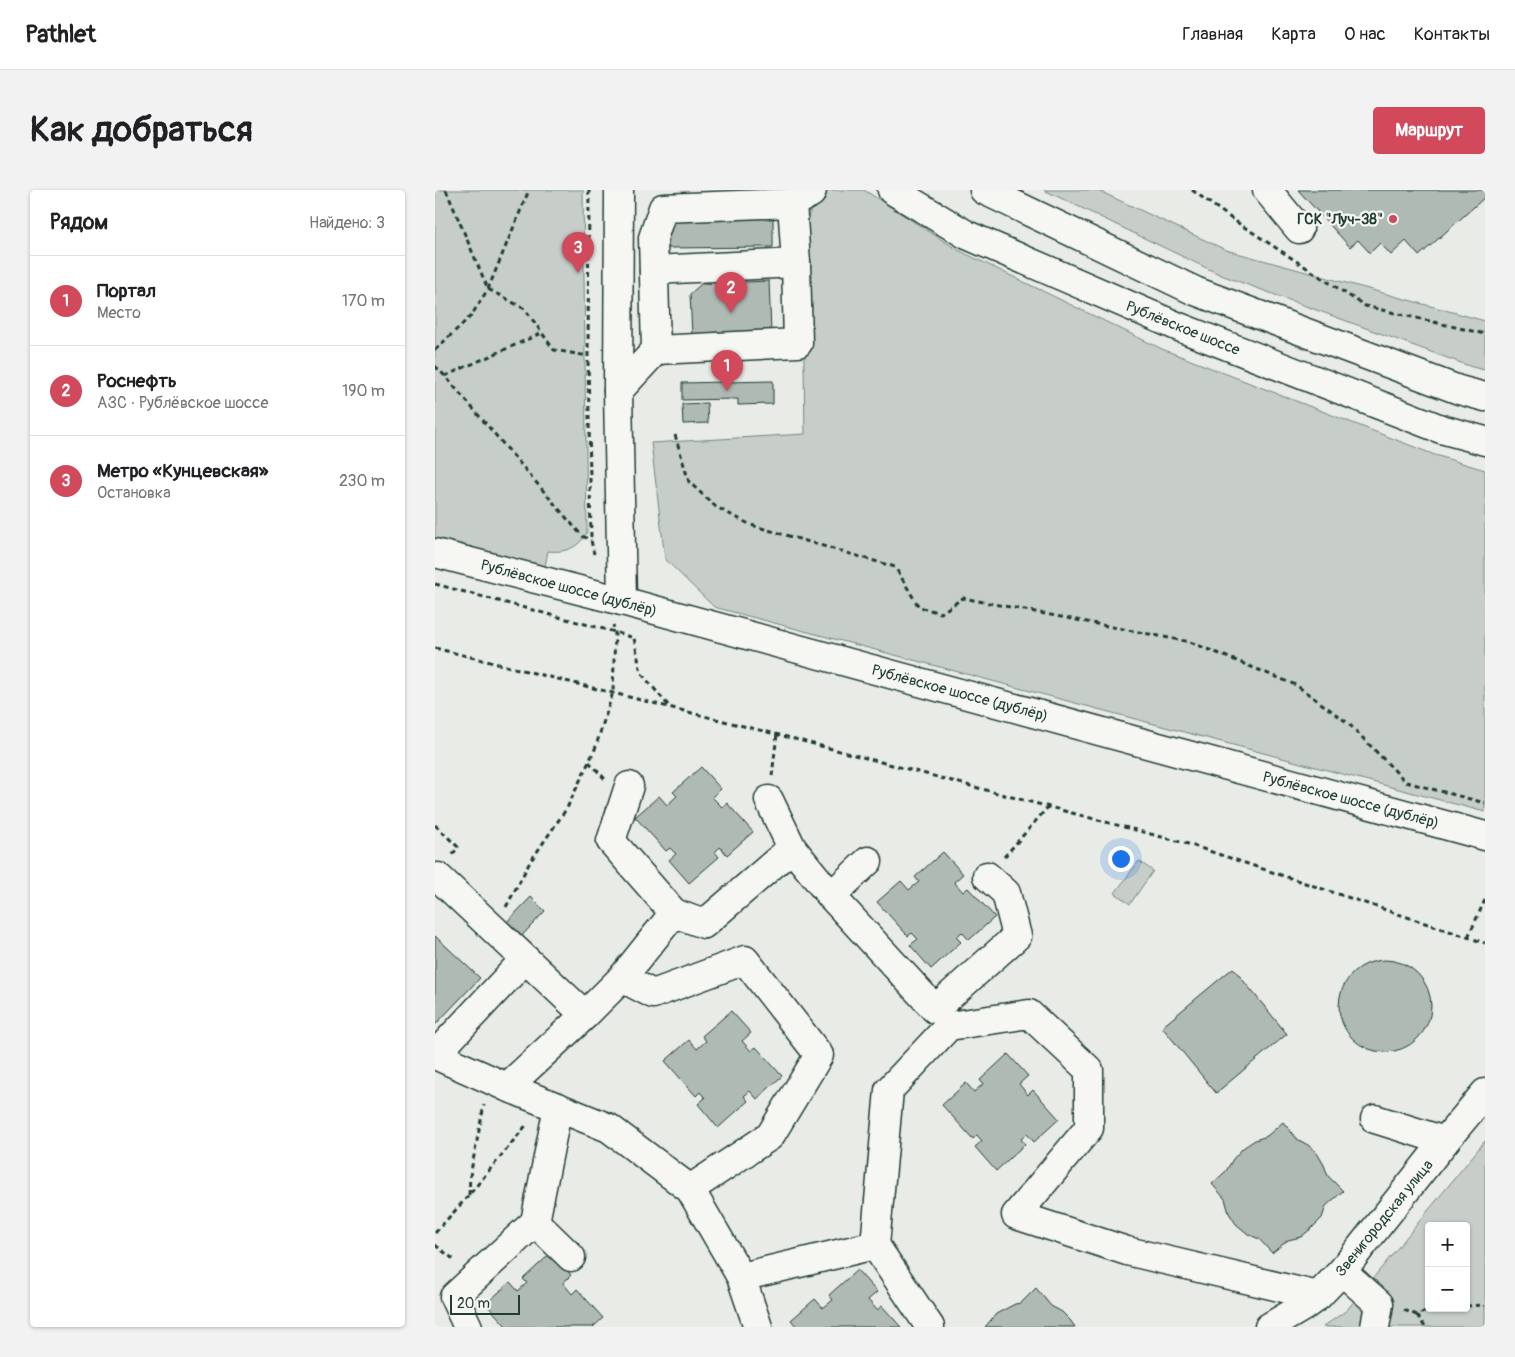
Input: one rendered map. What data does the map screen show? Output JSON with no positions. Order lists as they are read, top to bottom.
{
  "streets": {
    "street": ["Рублёвское шоссе", "Рублёвское шоссе (дублёр)", "Звенигородская улица"]
  },
  "places": ["ГСК \"Луч-38\""],
  "scale_bar": "20 m",
  "page": {
    "header": "Pathlet",
    "nav": [
      "Главная",
      "Карта",
      "О нас",
      "Контакты"
    ],
    "buttons": "Маршрут",
    "title": "Как добраться",
    "heading": ["Рядом", "Найдено: 3"],
    "pins": ["3", "2", "1"],
    "list": [
      {
        "mark": "1",
        "name": "Портал",
        "note": "Место",
        "value": "170 m"
      },
      {
        "mark": "2",
        "name": "Роснефть",
        "note": "АЗС · Рублёвское шоссе",
        "value": "190 m"
      },
      {
        "mark": "3",
        "name": "Метро «Кунцевская»",
        "note": "Остановка",
        "value": "230 m"
      }
    ],
    "map_buttons": ["+", "−"],
    "scale": "20 m"
  }
}
